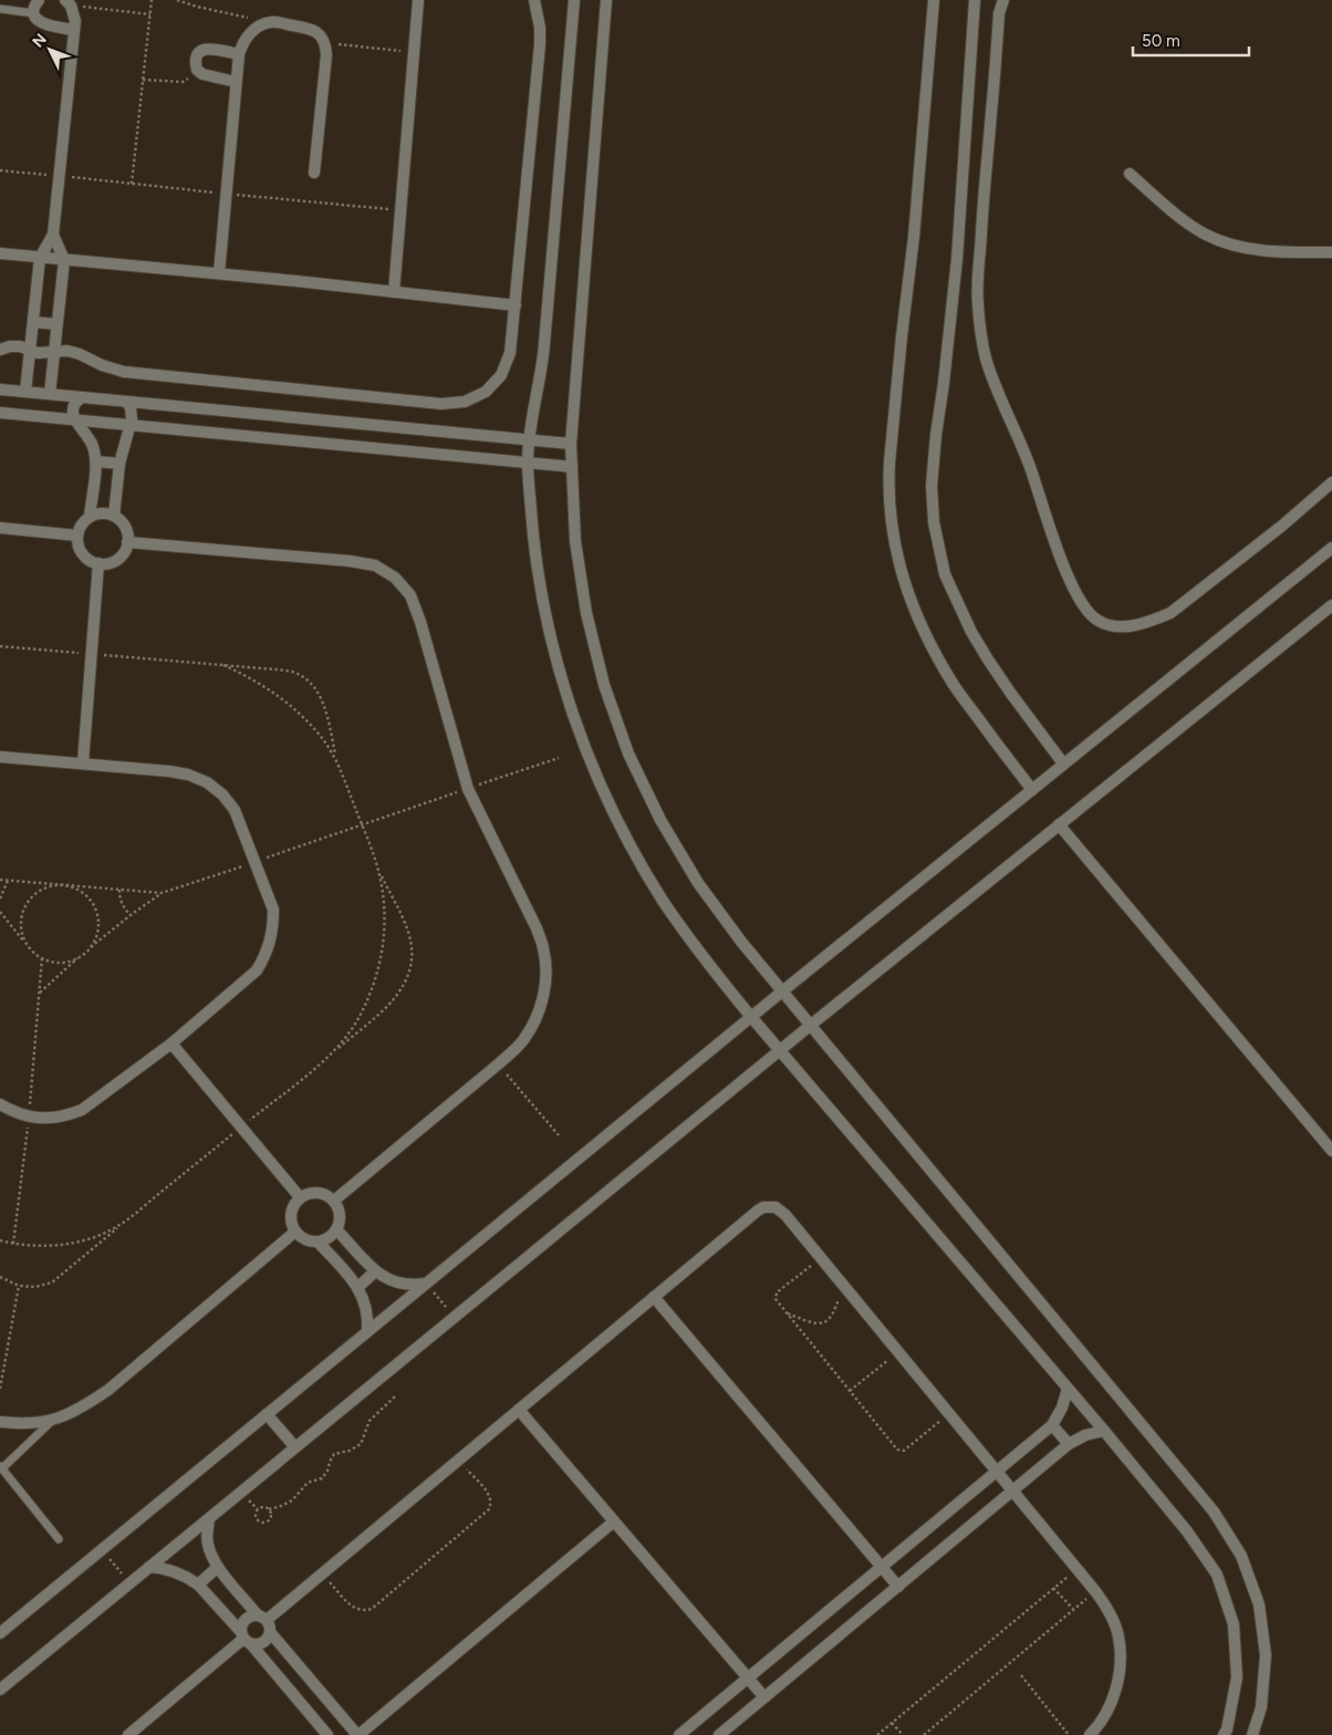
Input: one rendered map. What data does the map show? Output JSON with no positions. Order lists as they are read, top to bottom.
{
  "scale_bar": "50 m",
  "north": "top left"
}
